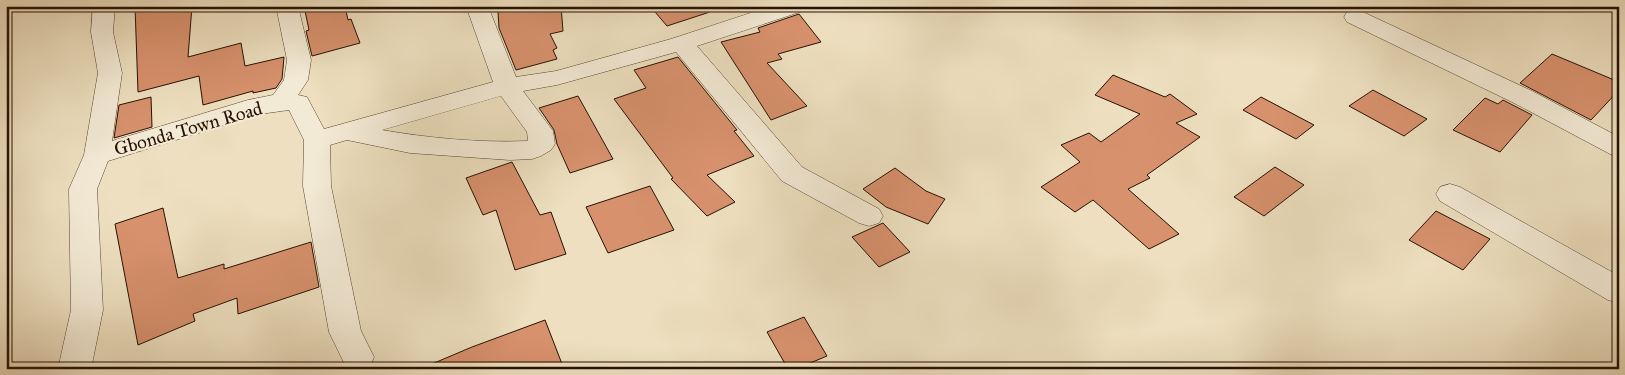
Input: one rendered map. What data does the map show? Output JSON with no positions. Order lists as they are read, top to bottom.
{
  "streets": {
    "street": ["Gbonda Town Road"]
  }
}
